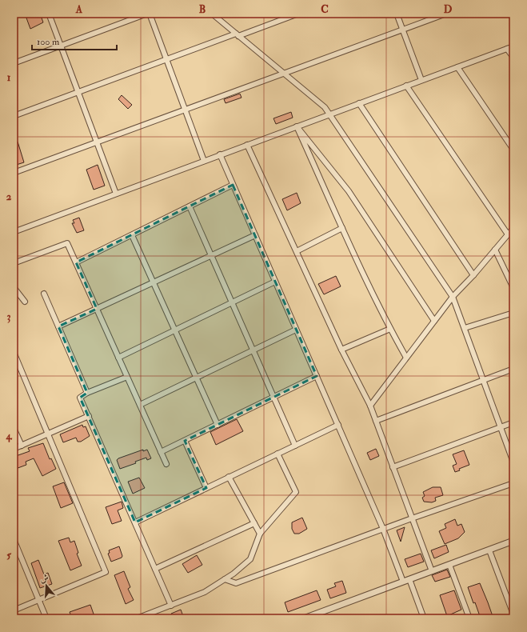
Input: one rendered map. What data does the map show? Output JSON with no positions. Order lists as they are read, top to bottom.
{
  "scale_bar": "100 m",
  "north": "top",
  "grid": {
    "columns": [
      "A",
      "B",
      "C",
      "D"
    ],
    "rows": [
      "1",
      "2",
      "3",
      "4",
      "5"
    ]
  }
}
